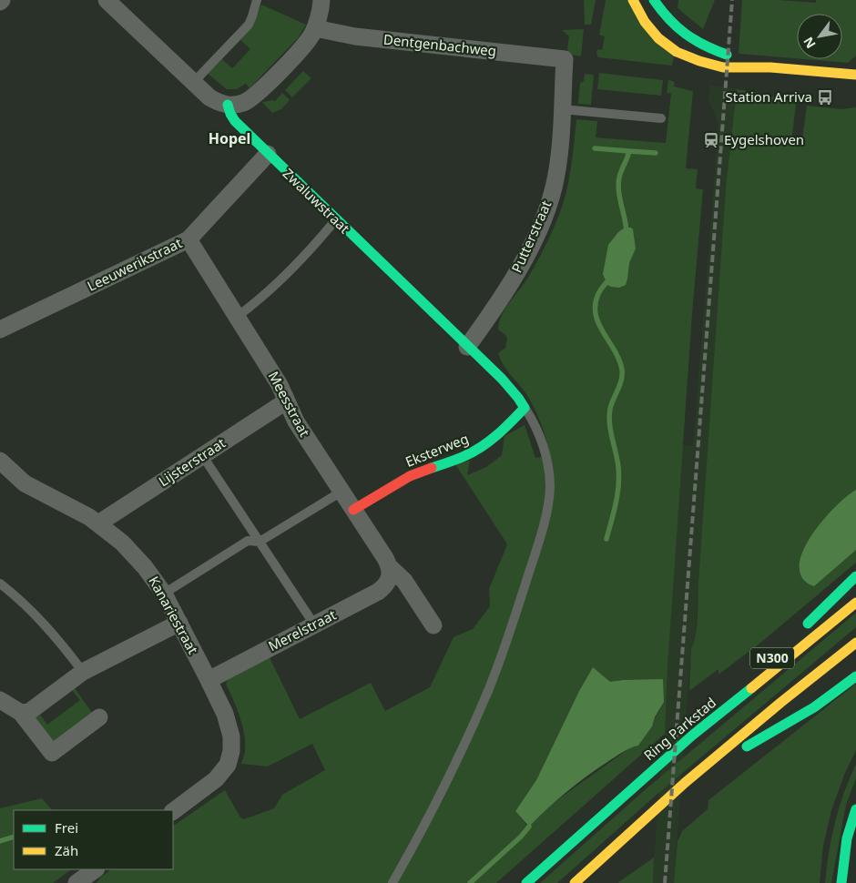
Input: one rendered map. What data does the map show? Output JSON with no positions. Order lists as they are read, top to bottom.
{
  "streets": {
    "main road": [
      "Zwaluwstraat",
      "Eksterweg",
      "N300",
      "Ring Parkstad"
    ],
    "street": [
      "Dentgenbachweg",
      "Putterstraat",
      "Leeuwerikstraat",
      "Meesstraat",
      "Lijsterstraat",
      "Kanariestraat",
      "Merelstraat"
    ]
  },
  "crossings": [
    ["Dentgenbachweg", "Putterstraat"],
    ["Zwaluwstraat", "Putterstraat"],
    ["Zwaluwstraat", "Leeuwerikstraat"],
    ["Zwaluwstraat", "Eksterweg"],
    ["Leeuwerikstraat", "Meesstraat"],
    ["Meesstraat", "Eksterweg"],
    ["Meesstraat", "Lijsterstraat"],
    ["Meesstraat", "Merelstraat"],
    ["Lijsterstraat", "Kanariestraat"],
    ["Kanariestraat", "Merelstraat"],
    ["N300", "Ring Parkstad"]
  ],
  "districts": ["Hopel"],
  "places": {
    "bus stop": ["Station Arriva"],
    "station": ["Eygelshoven"]
  },
  "legend": ["Frei", "Zäh"],
  "north": "bottom left"
}
